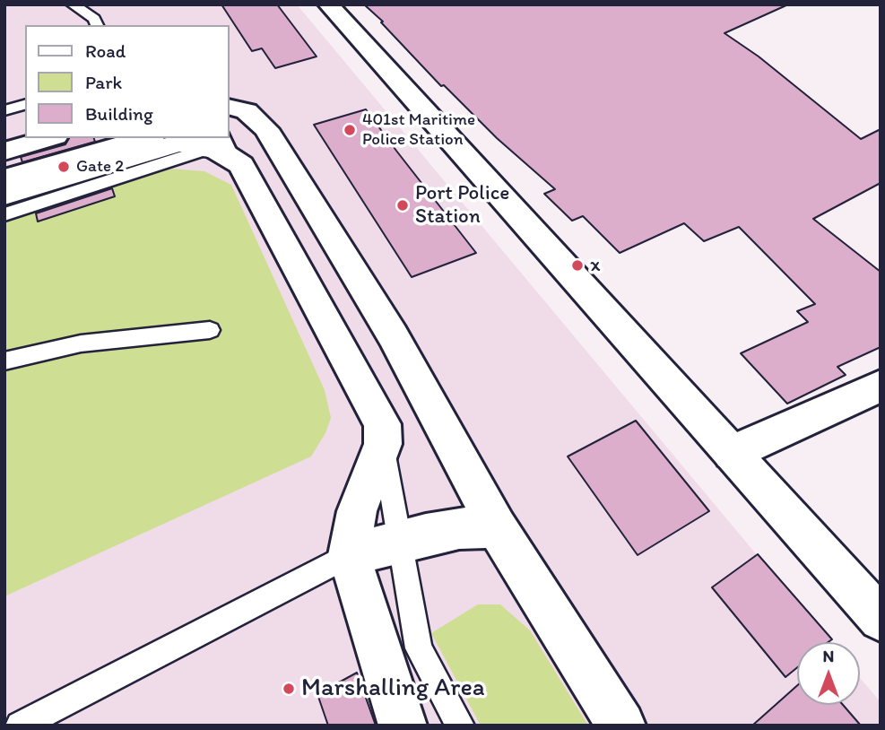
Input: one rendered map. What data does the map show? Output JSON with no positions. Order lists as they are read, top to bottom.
{
  "places": [
    "401st Maritime Police Station",
    "Gate 2",
    "Port Police Station",
    "x",
    "Marshalling Area"
  ],
  "legend": ["Road", "Park", "Building"],
  "north": "top"
}
